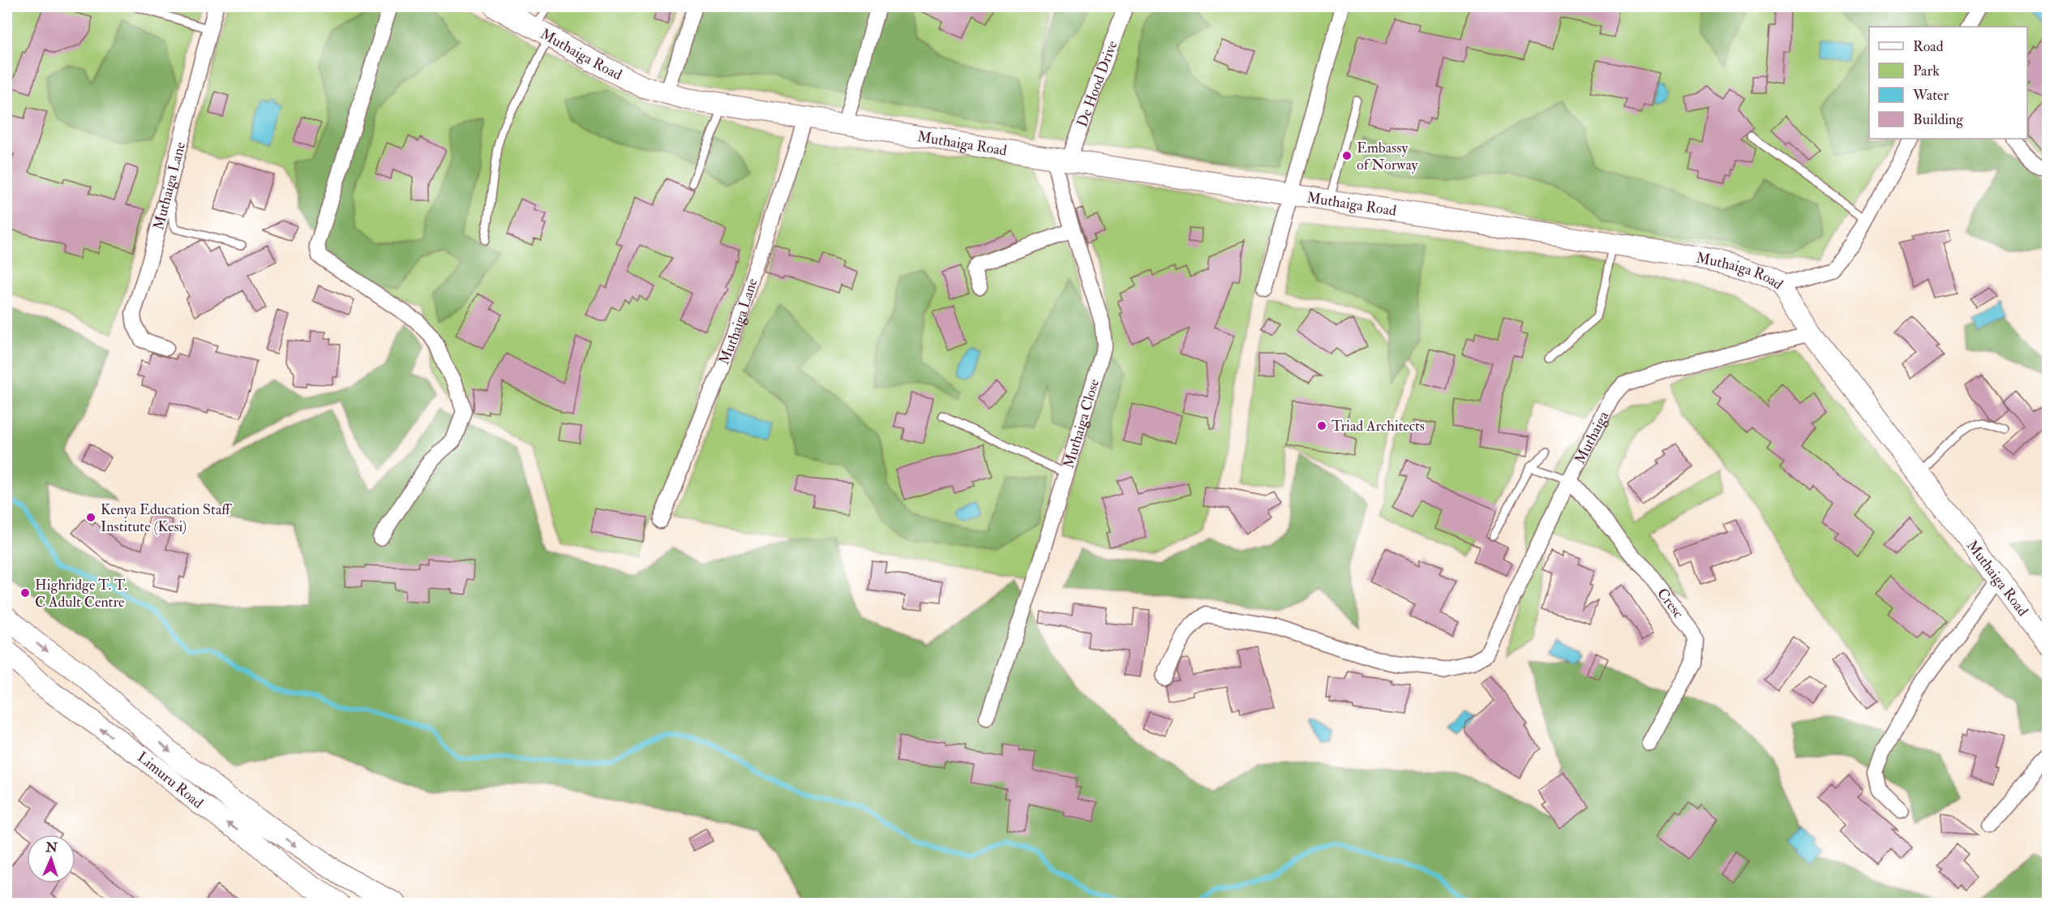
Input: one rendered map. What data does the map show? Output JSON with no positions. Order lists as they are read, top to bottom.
{
  "streets": {
    "main road": ["Muthaiga Road", "Limuru Road"],
    "street": [
      "De Hood Drive",
      "Muthaiga Lane",
      "Muthaiga Close",
      "Muthaiga",
      "Cresc"
    ]
  },
  "crossings": [
    ["Muthaiga Road", "De Hood Drive"],
    ["Muthaiga Road", "Muthaiga Lane"],
    ["Muthaiga Road", "Muthaiga Close"],
    ["Muthaiga Road", "Muthaiga"],
    ["De Hood Drive", "Muthaiga Close"],
    ["Muthaiga", "Cresc"]
  ],
  "places": [
    "Embassy of Norway",
    "Triad Architects",
    "Kenya Education Staff Institute (Kesi)",
    "Highridge T. T. C Adult Centre"
  ],
  "legend": [
    "Road",
    "Park",
    "Water",
    "Building"
  ],
  "north": "top"
}
